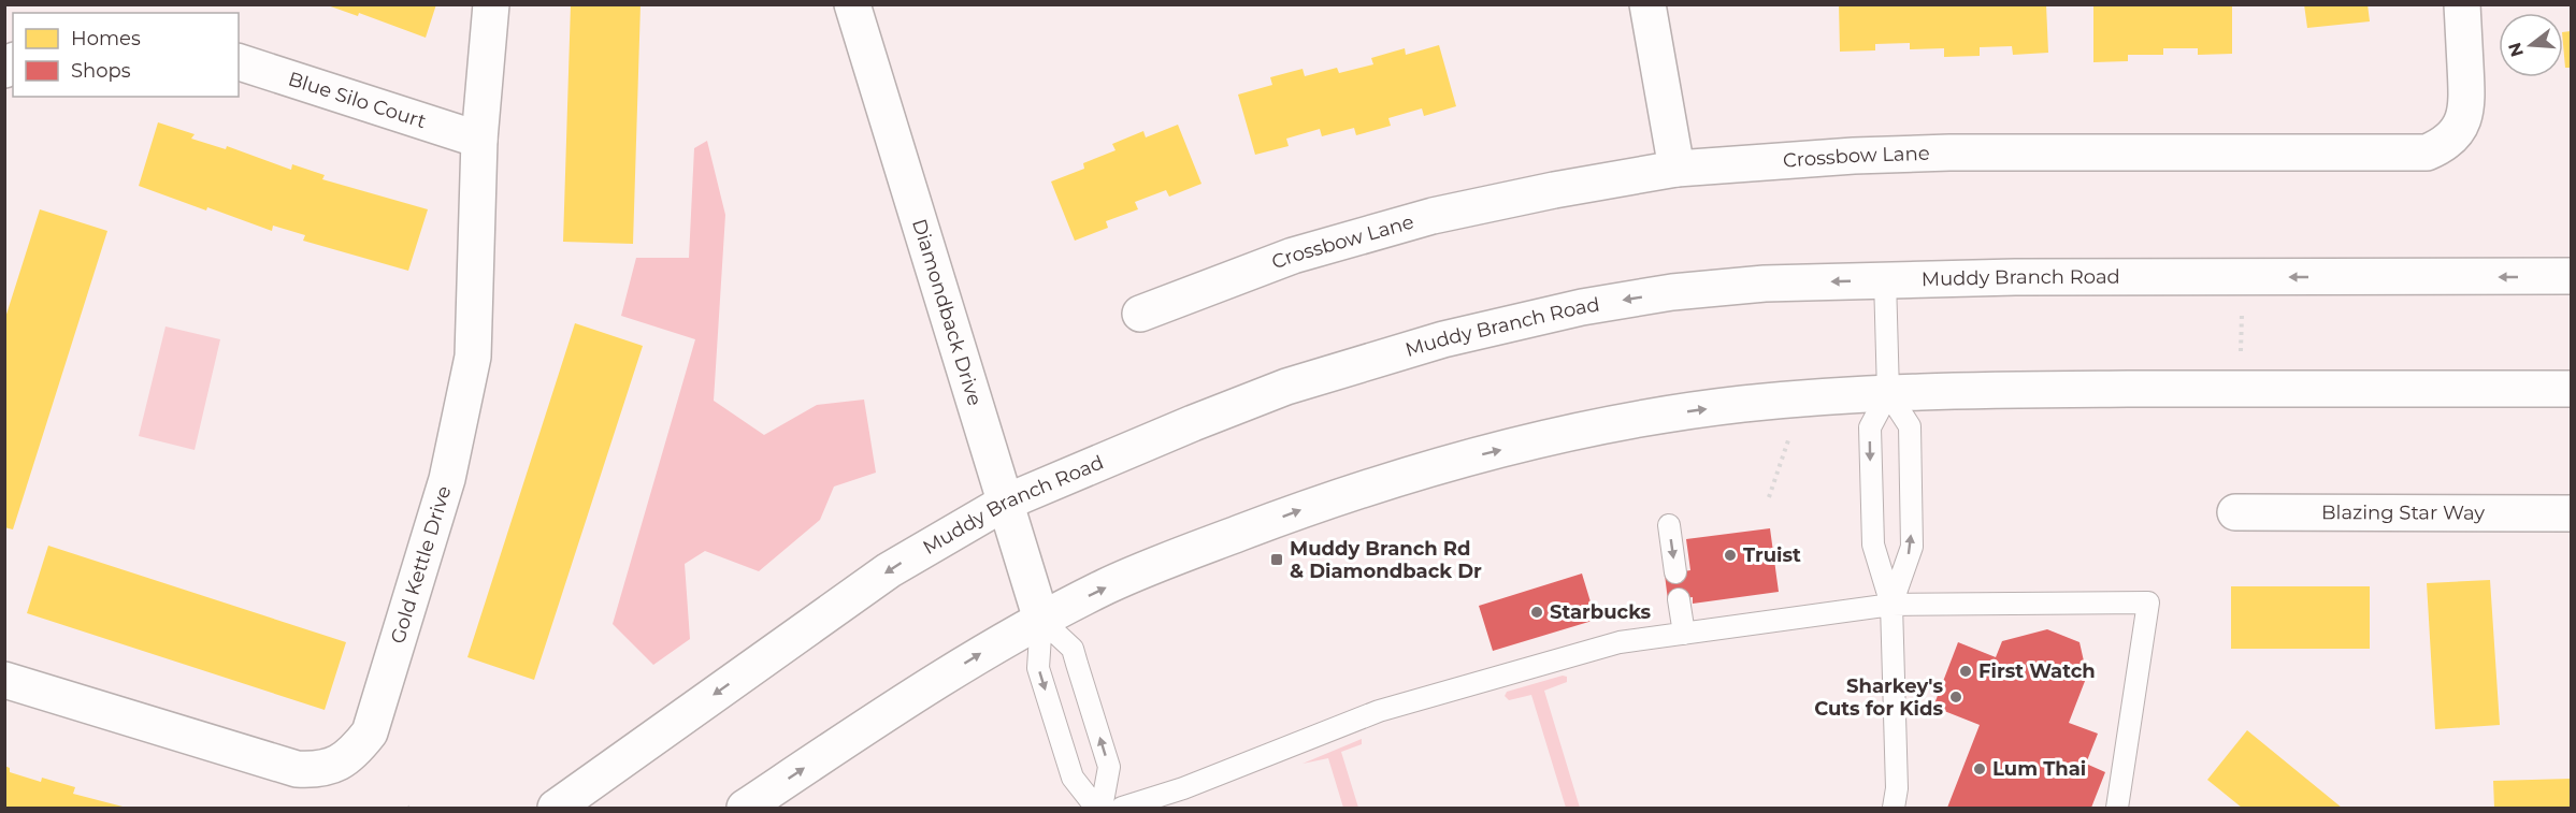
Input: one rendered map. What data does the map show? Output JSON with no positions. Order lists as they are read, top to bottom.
{
  "streets": {
    "main road": [
      "Blue Silo Court",
      "Crossbow Lane",
      "Muddy Branch Road",
      "Diamondback Drive",
      "Blazing Star Way",
      "Gold Kettle Drive"
    ]
  },
  "crossings": [
    ["Blue Silo Court", "Gold Kettle Drive"],
    ["Muddy Branch Road", "Diamondback Drive"]
  ],
  "places": {
    "other": [
      "Truist",
      "Starbucks",
      "First Watch",
      "Sharkey's Cuts for Kids",
      "Lum Thai"
    ],
    "transit": ["Muddy Branch Rd & Diamondback Dr"]
  },
  "legend": ["Homes", "Shops"],
  "north": "left"
}
